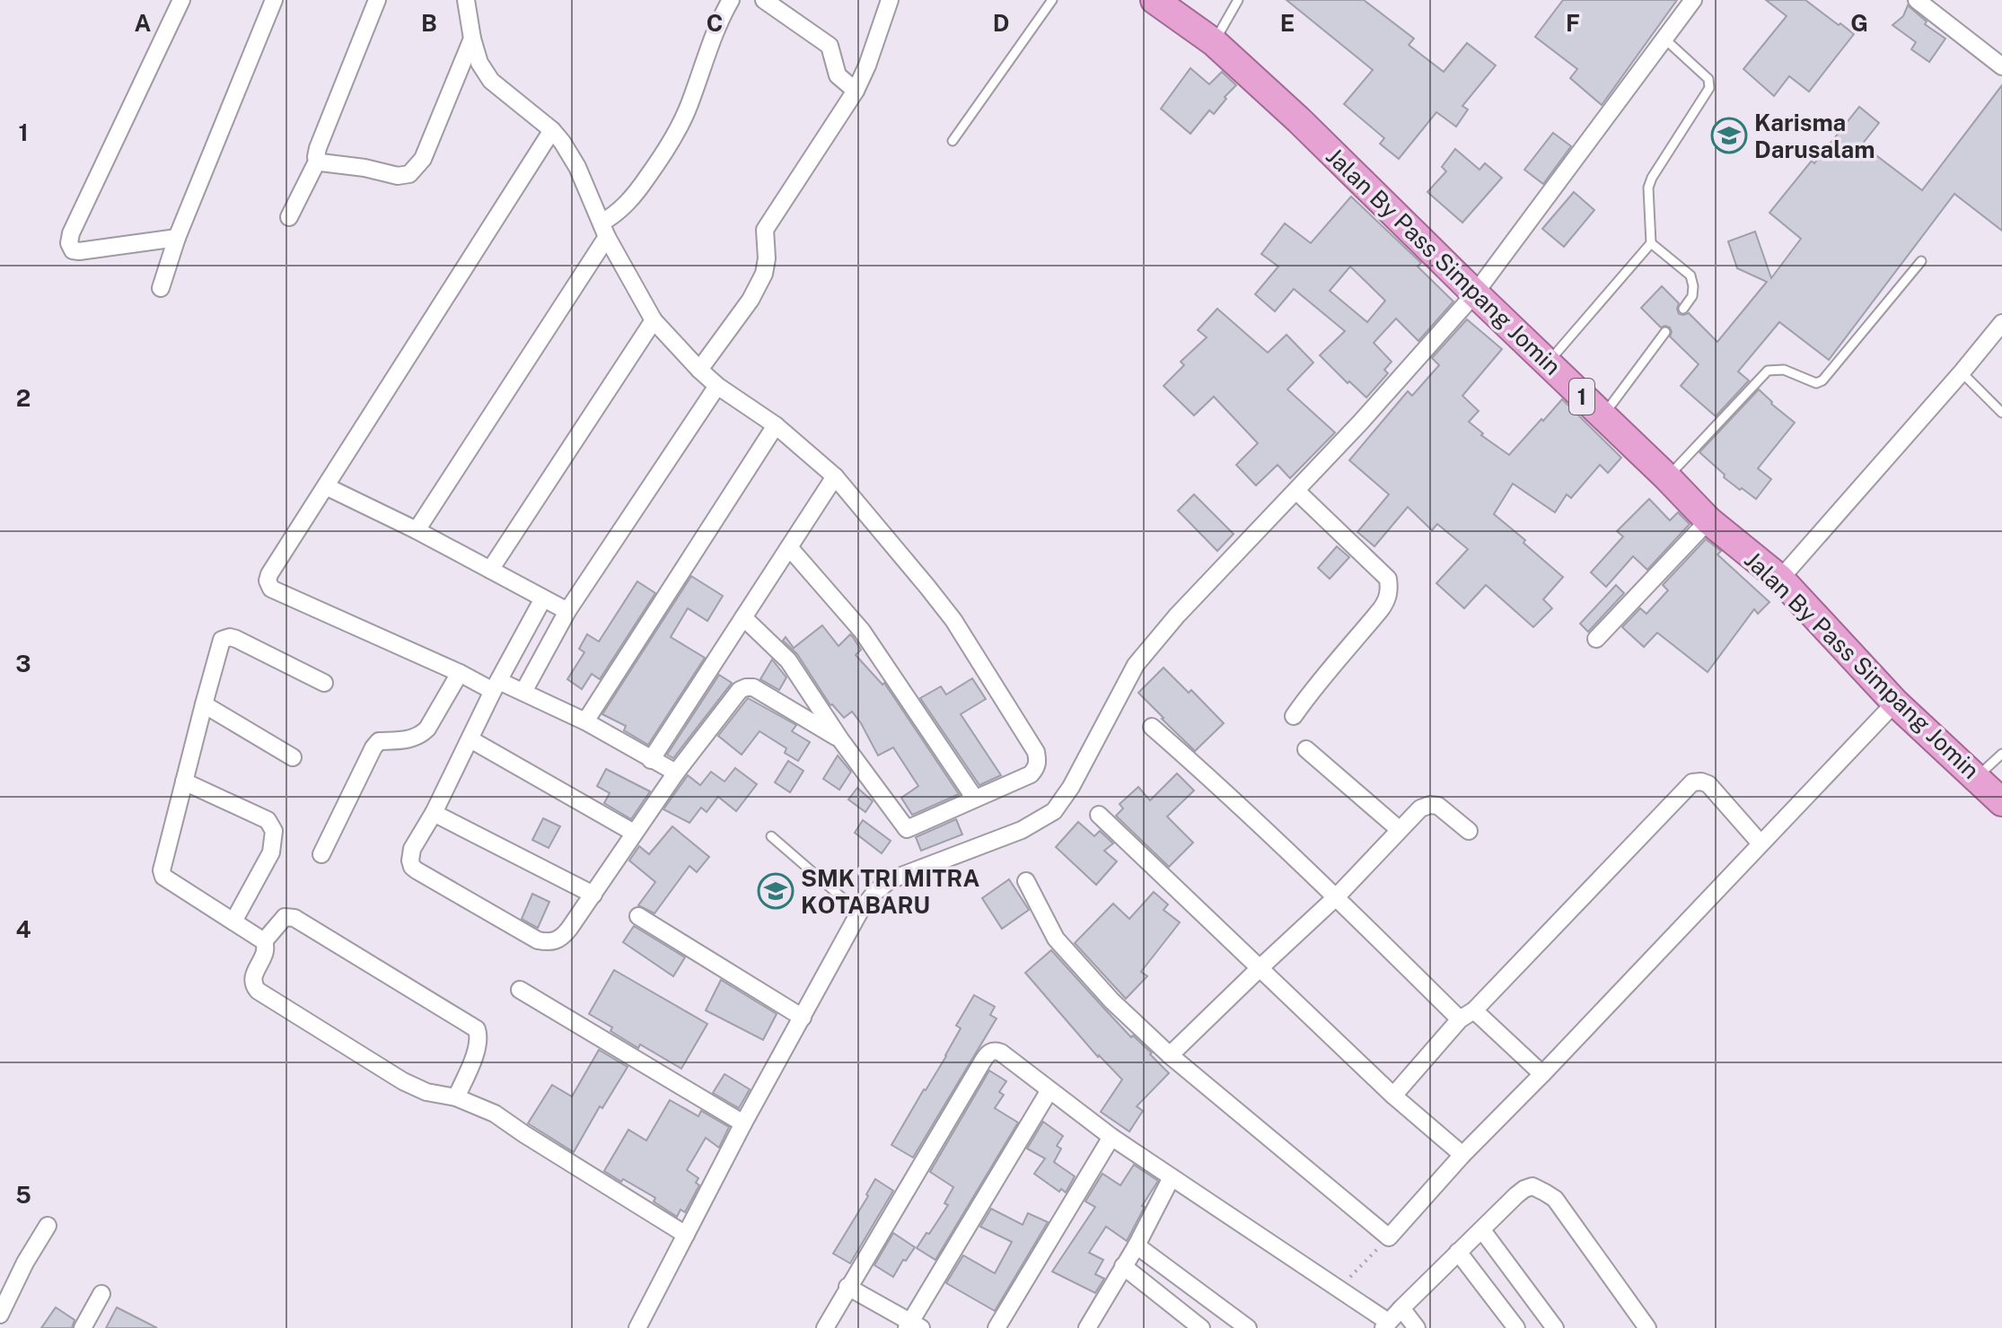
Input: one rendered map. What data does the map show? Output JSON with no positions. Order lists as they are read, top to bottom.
{
  "streets": {
    "highway": ["Jalan By Pass Simpang Jomin", "1"]
  },
  "places": {
    "school or university": ["Karisma Darusalam", "SMK TRI MITRA KOTABARU"]
  },
  "grid": {
    "columns": [
      "A",
      "B",
      "C",
      "D",
      "E",
      "F",
      "G"
    ],
    "rows": [
      "1",
      "2",
      "3",
      "4",
      "5"
    ]
  }
}
